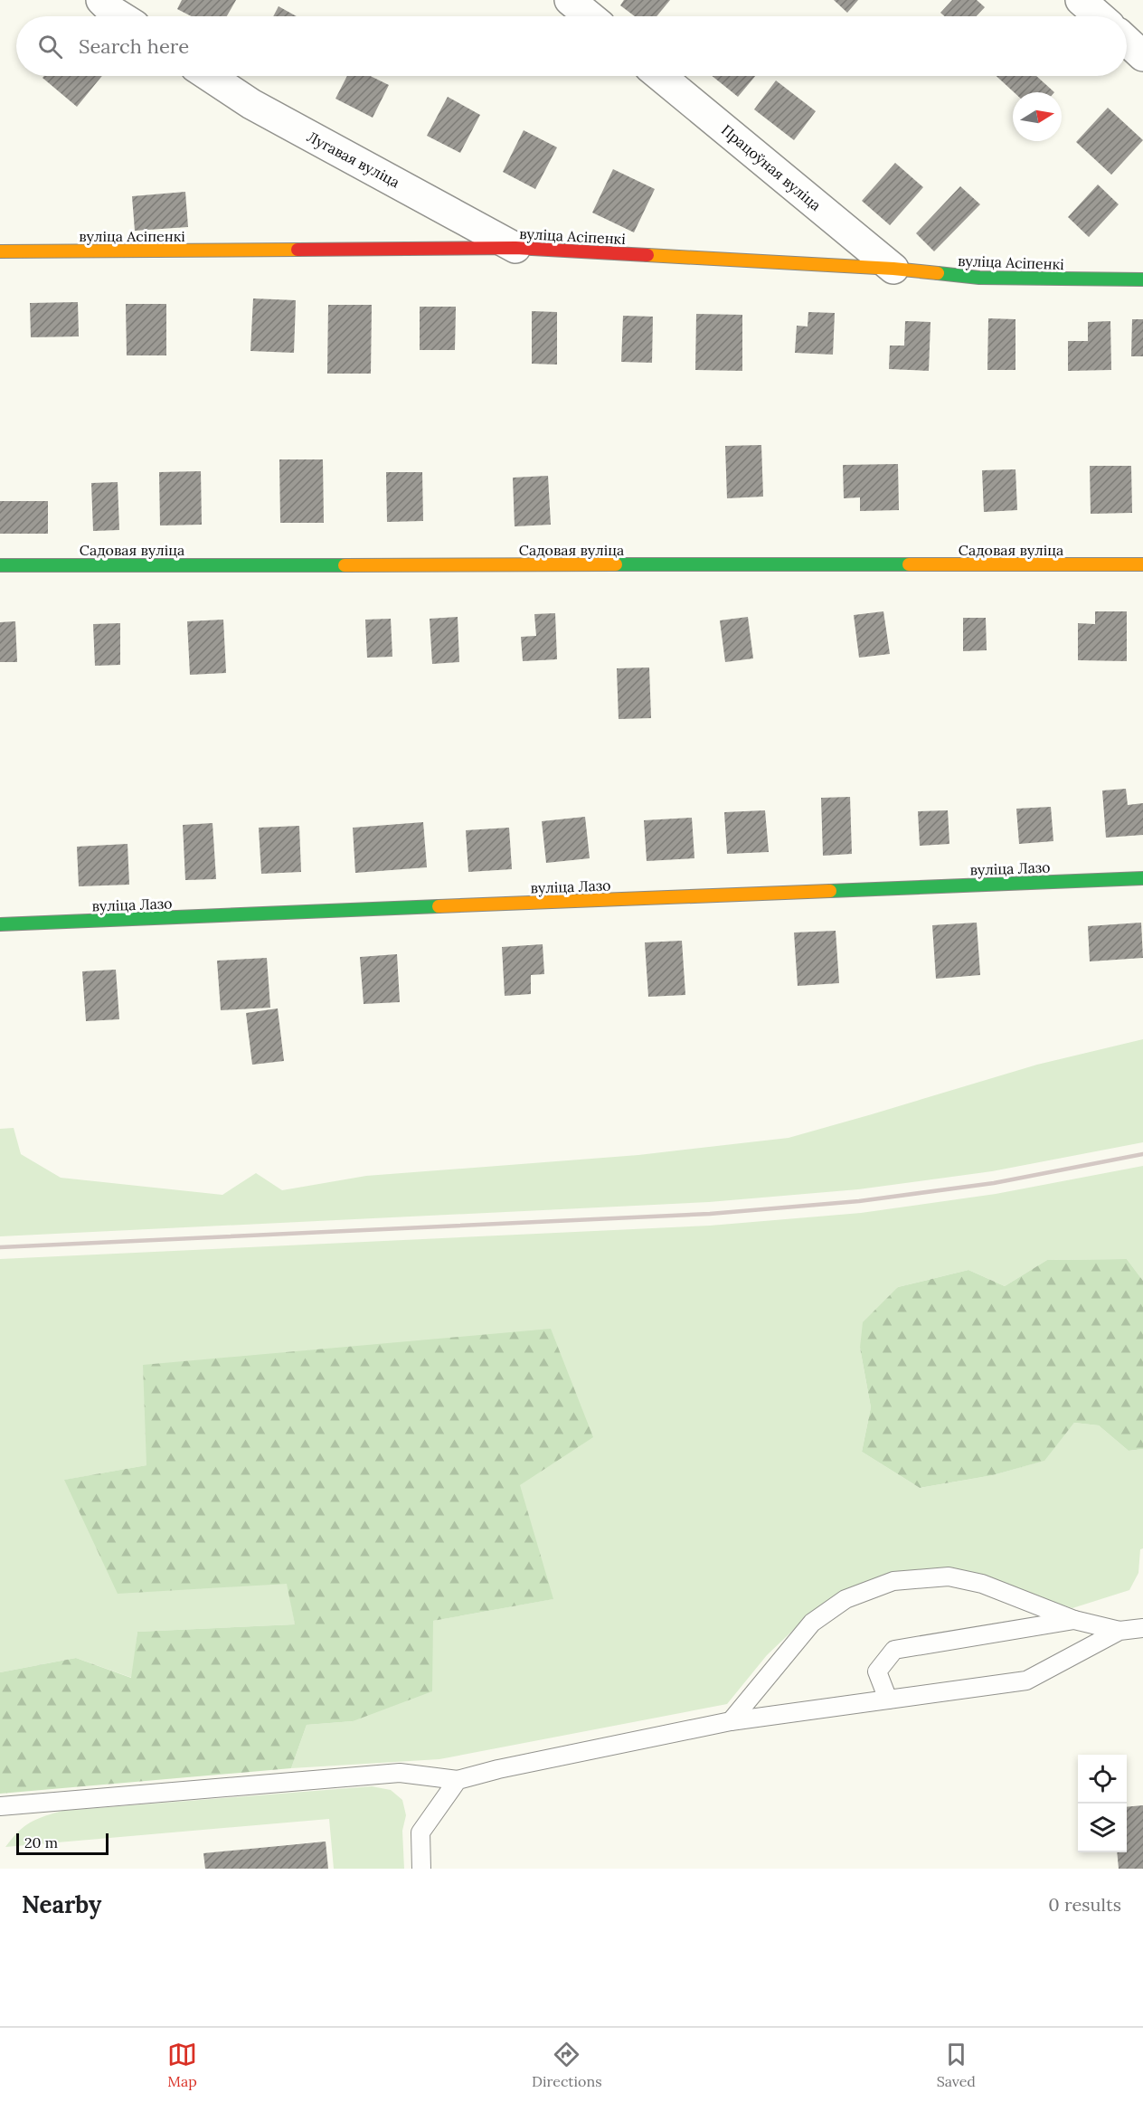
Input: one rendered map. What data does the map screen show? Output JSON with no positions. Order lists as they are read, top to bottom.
{
  "streets": {
    "street": [
      "Лугавая вуліца",
      "Працоўная вуліца",
      "вуліца Асіпенкі",
      "Садовая вуліца",
      "вуліца Лазо"
    ]
  },
  "crossings": [
    ["Лугавая вуліца", "вуліца Асіпенкі"],
    ["Працоўная вуліца", "вуліца Асіпенкі"]
  ],
  "scale_bar": "20 m",
  "north": "right",
  "page": {
    "search": "Search here",
    "scale": "20 m",
    "heading": ["Nearby", "0 results"],
    "nav": ["Map", "Directions", "Saved"]
  }
}
